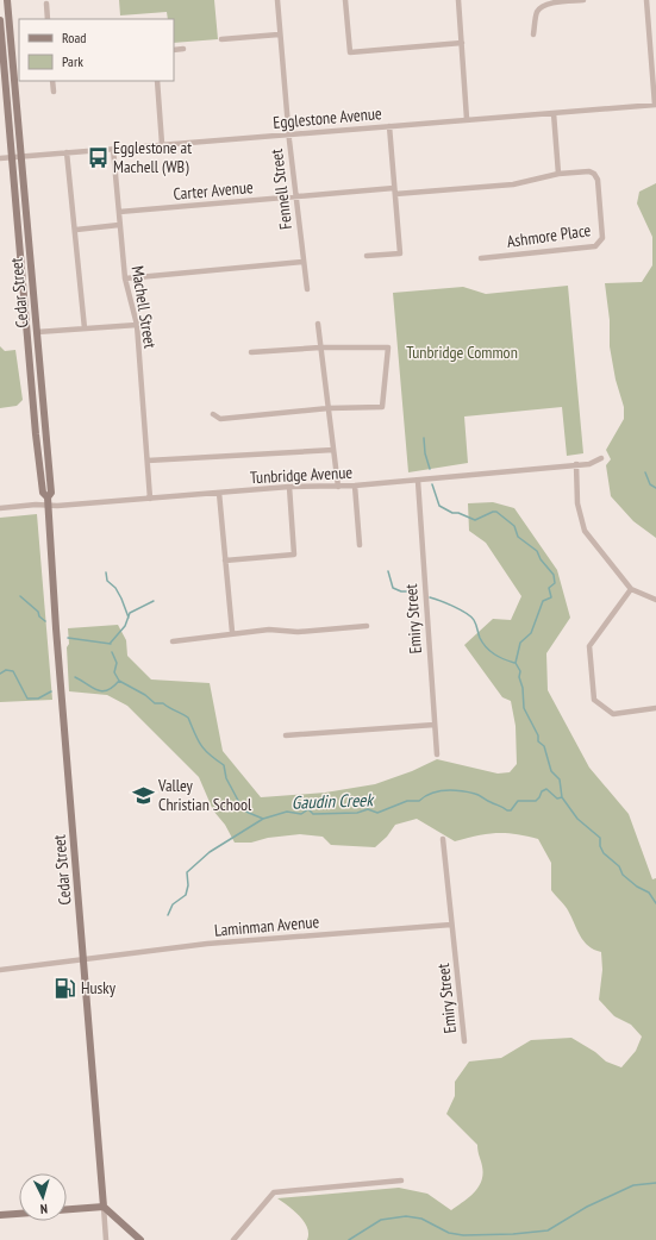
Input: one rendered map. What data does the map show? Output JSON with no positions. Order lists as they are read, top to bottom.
{
  "streets": {
    "main road": ["Cedar Street"],
    "street": [
      "Egglestone Avenue",
      "Fennell Street",
      "Carter Avenue",
      "Ashmore Place",
      "Machell Street",
      "Tunbridge Avenue",
      "Emiry Street",
      "Laminman Avenue"
    ]
  },
  "crossings": [
    ["Egglestone Avenue", "Fennell Street"],
    ["Egglestone Avenue", "Cedar Street"],
    ["Egglestone Avenue", "Machell Street"],
    ["Fennell Street", "Carter Avenue"],
    ["Carter Avenue", "Ashmore Place"],
    ["Carter Avenue", "Machell Street"],
    ["Cedar Street", "Tunbridge Avenue"],
    ["Cedar Street", "Laminman Avenue"],
    ["Machell Street", "Tunbridge Avenue"],
    ["Tunbridge Avenue", "Emiry Street"],
    ["Emiry Street", "Laminman Avenue"]
  ],
  "water": ["Gaudin Creek"],
  "parks": ["Tunbridge Common"],
  "places": {
    "bus stop": ["Egglestone at Machell (WB)"],
    "school or university": ["Valley Christian School"],
    "fuel station": ["Husky"]
  },
  "legend": ["Road", "Park"],
  "north": "bottom"
}
